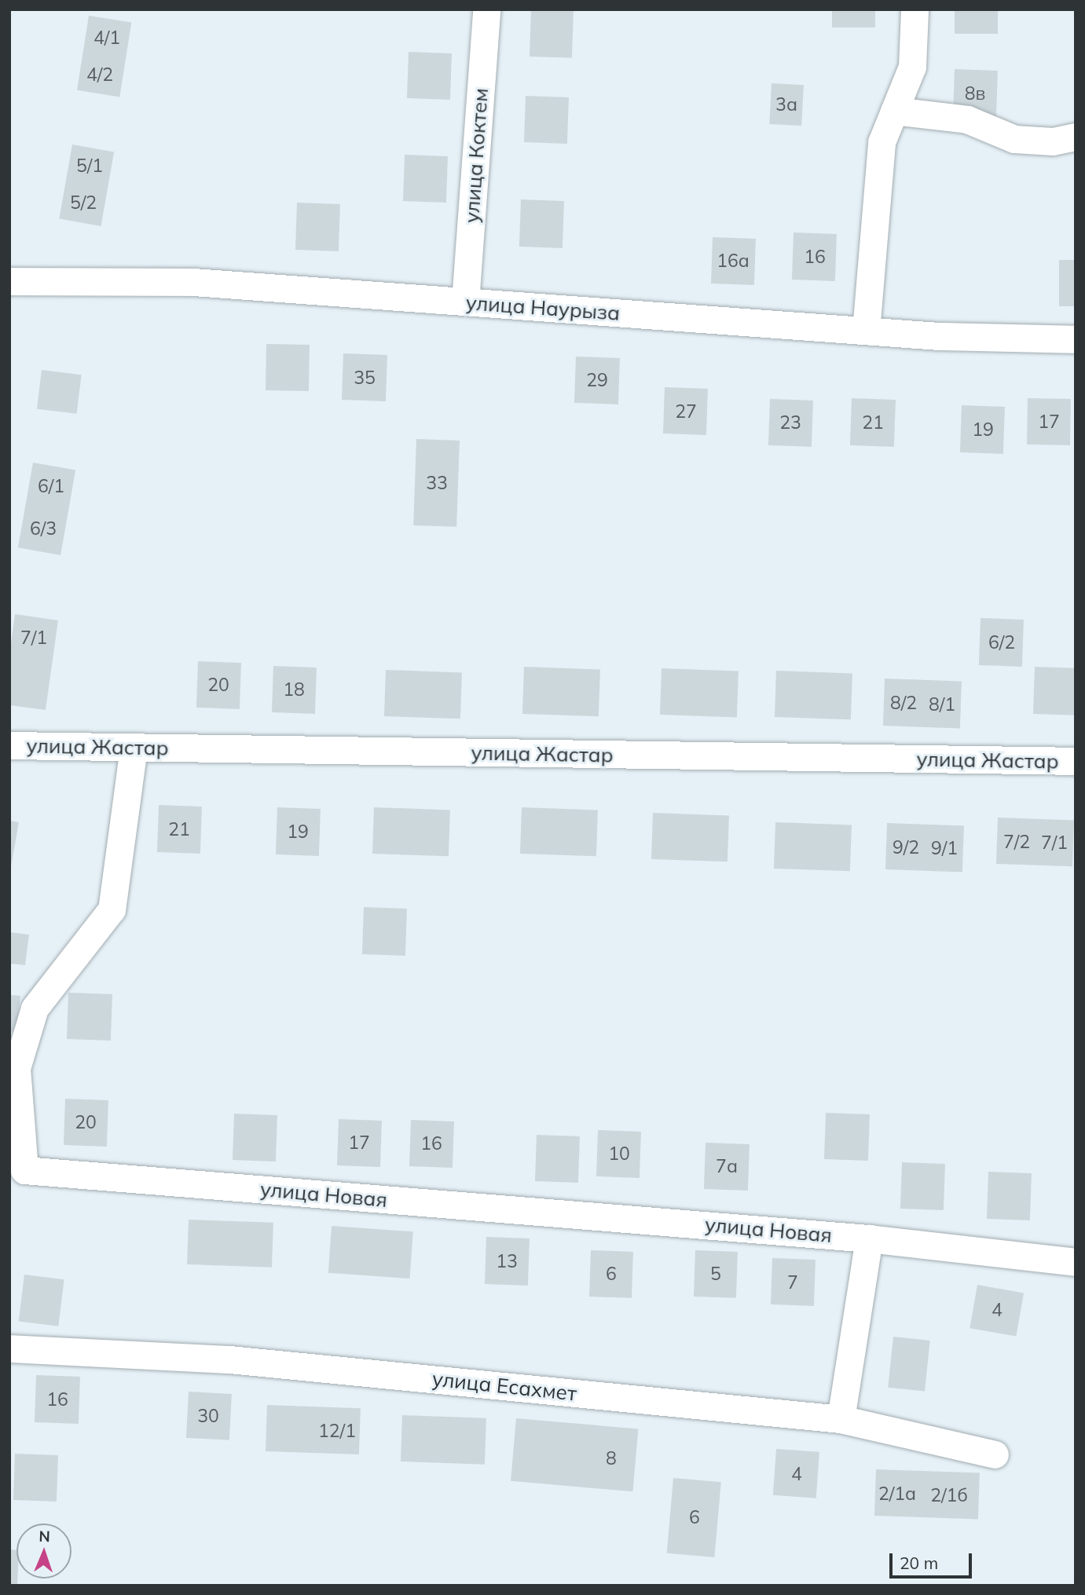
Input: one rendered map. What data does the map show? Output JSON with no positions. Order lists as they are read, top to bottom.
{
  "streets": {
    "street": [
      "улица Коктем",
      "улица Наурыза",
      "улица Жастар",
      "улица Новая",
      "улица Есахмет"
    ]
  },
  "crossings": [
    ["улица Коктем", "улица Наурыза"],
    ["улица Жастар", "улица Новая"]
  ],
  "house_numbers": [
    "4/1",
    "4/2",
    "8в",
    "3а",
    "5/1",
    "5/2",
    "16",
    "16а",
    "35",
    "29",
    "27",
    "17",
    "23",
    "21",
    "19",
    "33",
    "6/1",
    "6/3",
    "7/1",
    "6/2",
    "20",
    "18",
    "8/2",
    "8/1",
    "21",
    "19",
    "7/2",
    "7/1",
    "9/2",
    "9/1",
    "20",
    "17",
    "16",
    "10",
    "7а",
    "13",
    "6",
    "5",
    "7",
    "4",
    "16",
    "30",
    "12/1",
    "8",
    "4",
    "2/1а",
    "2/1б",
    "6"
  ],
  "scale_bar": "20 m",
  "north": "top"
}
